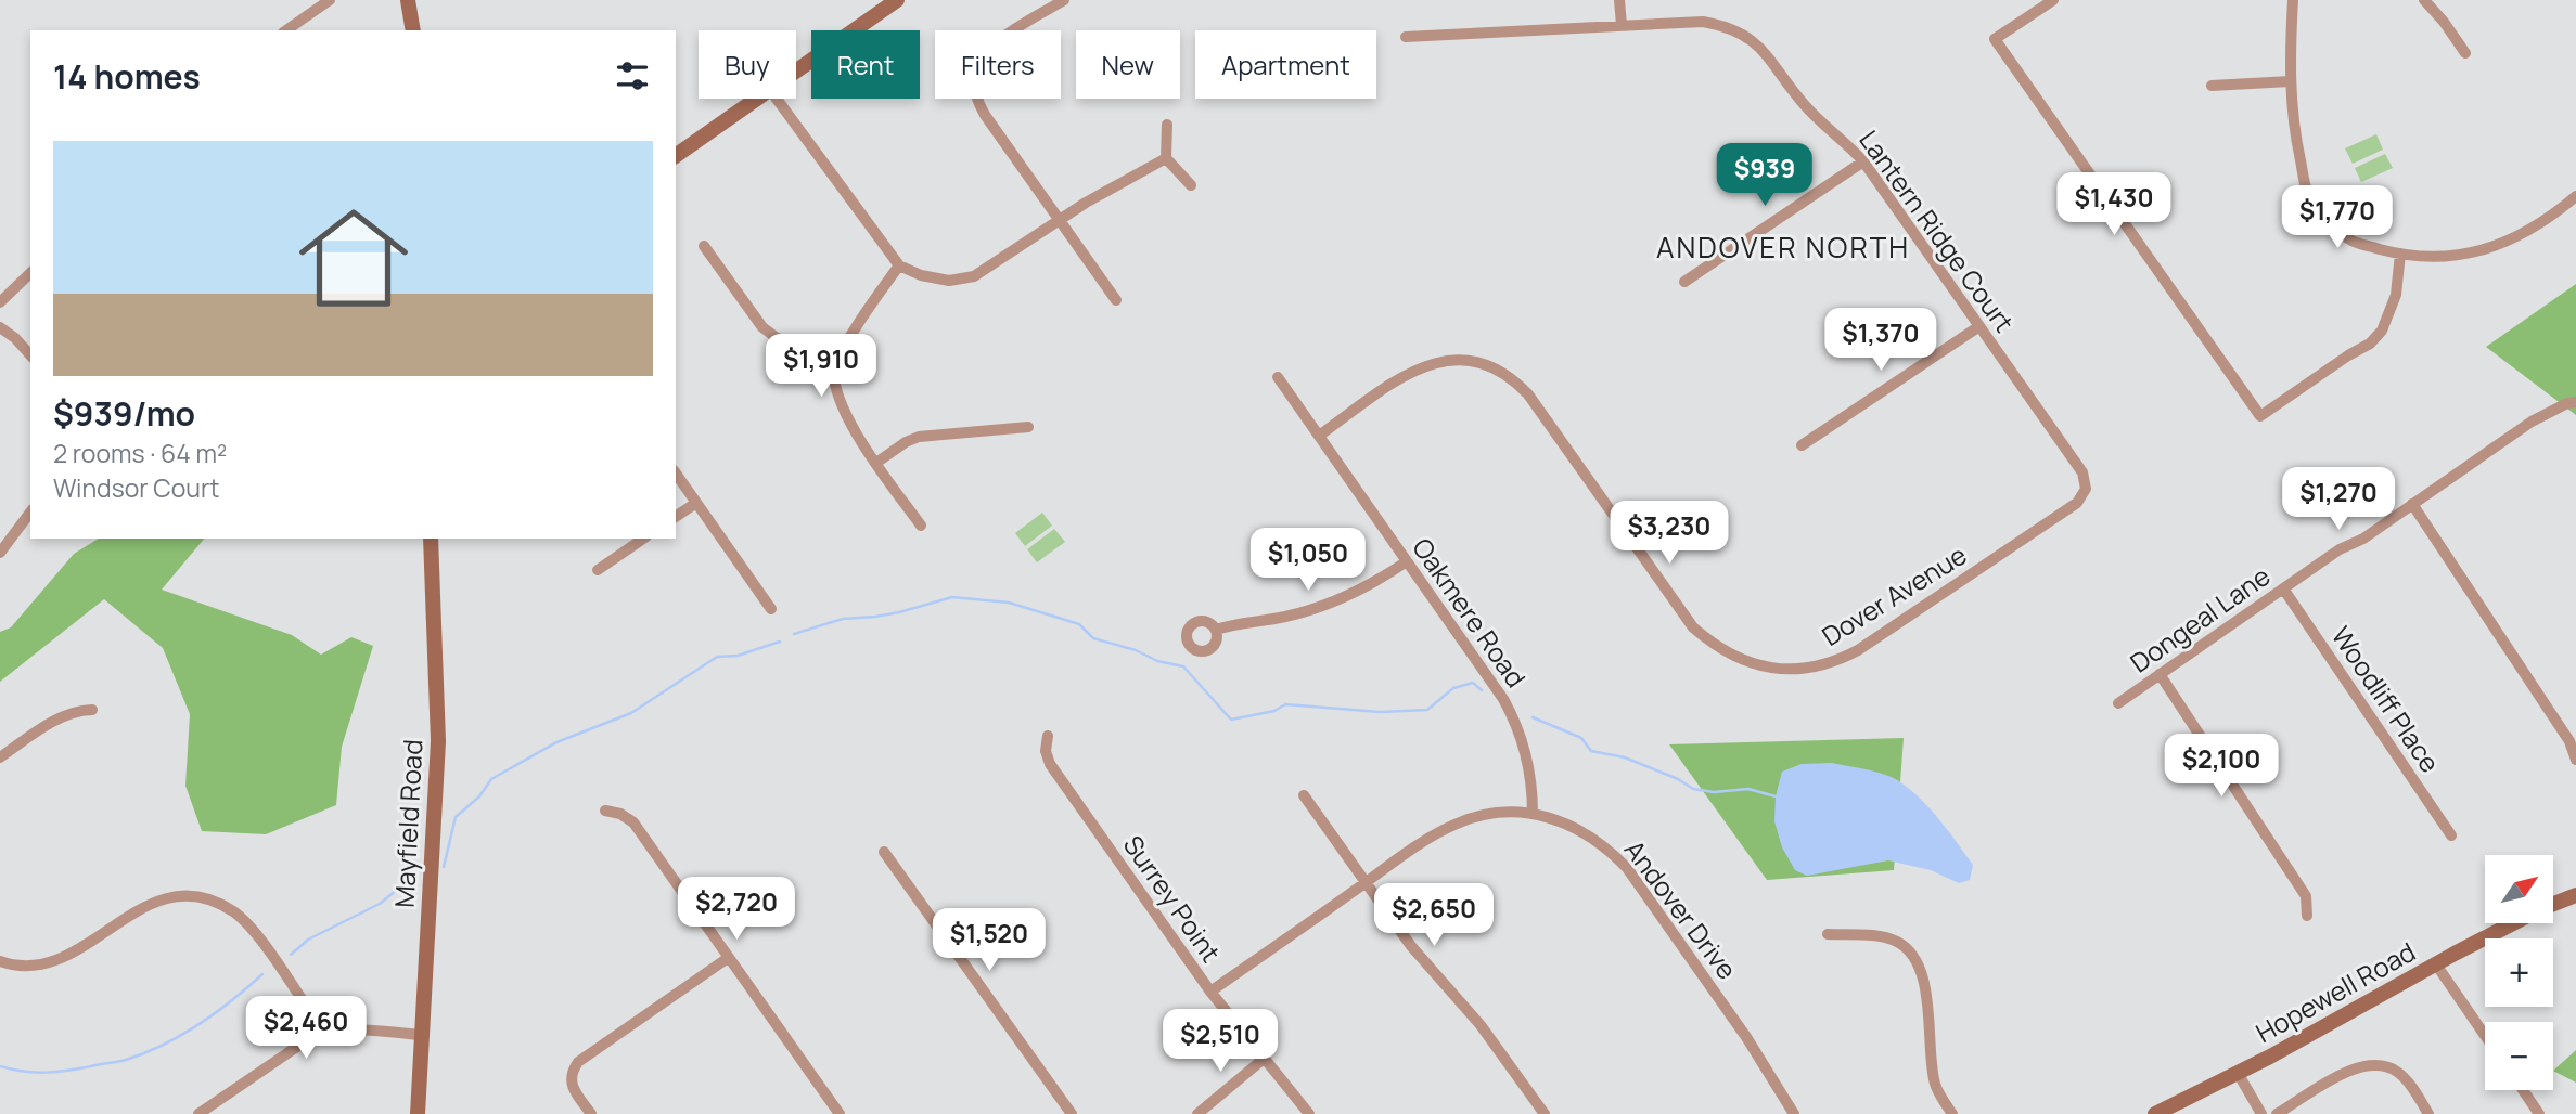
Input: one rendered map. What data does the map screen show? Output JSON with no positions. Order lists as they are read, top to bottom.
{
  "streets": {
    "street": [
      "Lantern Ridge Court",
      "Dover Avenue",
      "Oakmere Road",
      "Dongeal Lane",
      "Woodliff Place",
      "Mayfield Road",
      "Surrey Point",
      "Andover Drive",
      "Hopewell Road"
    ]
  },
  "crossings": [
    ["Lantern Ridge Court", "Dover Avenue"],
    ["Dover Avenue", "Oakmere Road"],
    ["Oakmere Road", "Andover Drive"],
    ["Dongeal Lane", "Woodliff Place"],
    ["Surrey Point", "Andover Drive"]
  ],
  "districts": ["ANDOVER NORTH"],
  "north": "top right",
  "page": {
    "chip": [
      "Buy",
      "Rent",
      "Filters",
      "New",
      "Apartment"
    ],
    "heading": "14 homes",
    "list": [
      {
        "name": "$939/mo",
        "note": "2 rooms · 64 m² · Windsor Court"
      }
    ],
    "price": [
      "$939",
      "$1,430",
      "$1,770",
      "$1,370",
      "$1,910",
      "$1,270",
      "$3,230",
      "$1,050",
      "$2,100",
      "$2,720",
      "$2,650",
      "$1,520",
      "$2,460",
      "$2,510"
    ],
    "map_buttons": ["+", "−"]
  }
}
